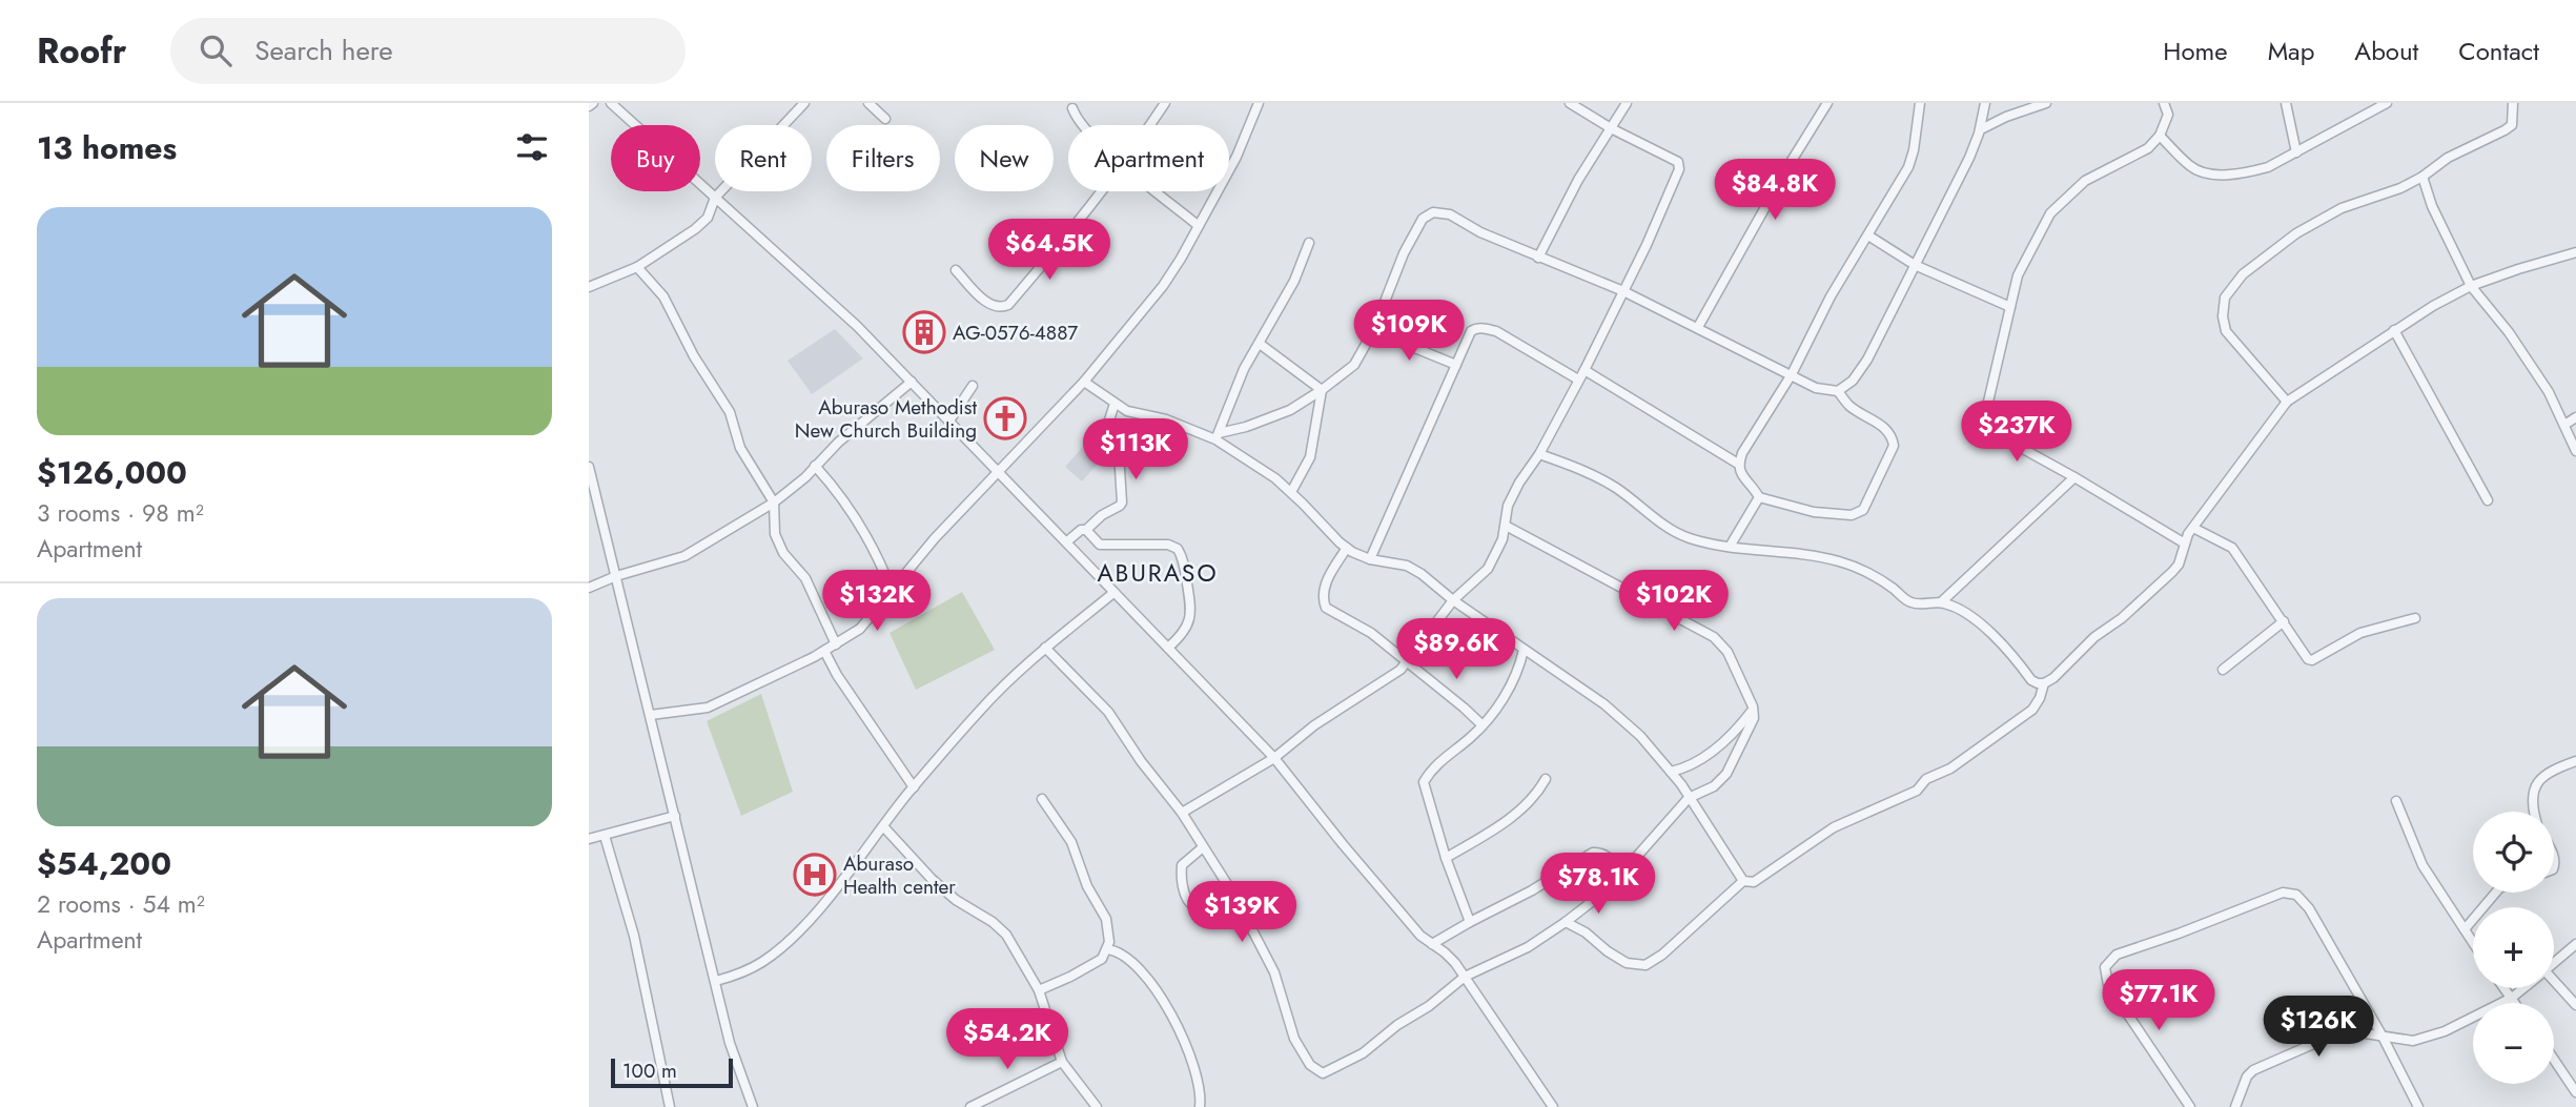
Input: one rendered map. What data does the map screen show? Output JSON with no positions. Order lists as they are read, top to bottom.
{
  "districts": ["ABURASO"],
  "places": {
    "building": ["AG-0576-4887"],
    "church": ["Aburaso Methodist New Church Building"],
    "hospital": ["Aburaso Health center"]
  },
  "scale_bar": "100 m",
  "page": {
    "header": "Roofr",
    "search": "Search here",
    "nav": [
      "Home",
      "Map",
      "About",
      "Contact"
    ],
    "heading": "13 homes",
    "chip": [
      "Buy",
      "Rent",
      "Filters",
      "New",
      "Apartment"
    ],
    "price": [
      "$84.8K",
      "$64.5K",
      "$109K",
      "$237K",
      "$113K",
      "$132K",
      "$102K",
      "$89.6K",
      "$78.1K",
      "$139K",
      "$77.1K",
      "$126K",
      "$54.2K"
    ],
    "list": [
      {
        "name": "$126,000",
        "note": "3 rooms · 98 m² · Apartment"
      },
      {
        "name": "$54,200",
        "note": "2 rooms · 54 m² · Apartment"
      }
    ],
    "map_buttons": ["+", "−"],
    "scale": "100 m"
  }
}
